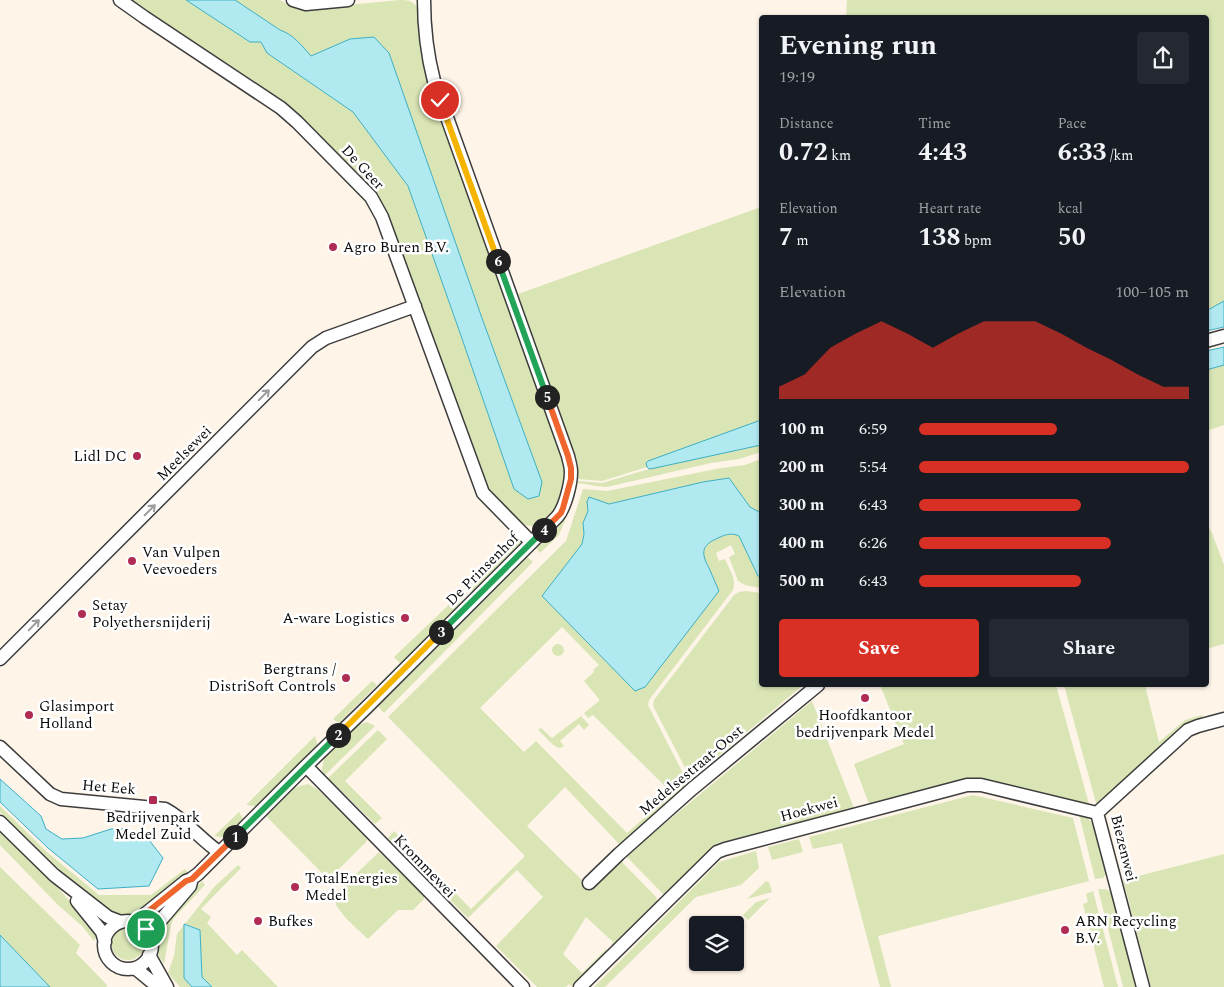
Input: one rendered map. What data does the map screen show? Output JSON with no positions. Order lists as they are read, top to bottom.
{
  "streets": {
    "street": [
      "De Geer",
      "Meelsewei",
      "De Prinsenhof",
      "Medelsestraat-Oost",
      "Het Eek",
      "Hoekwei",
      "Biezenwei",
      "Krommewei"
    ]
  },
  "crossings": [
    ["De Geer", "Meelsewei"],
    ["De Geer", "De Prinsenhof"],
    ["De Prinsenhof", "Het Eek"],
    ["De Prinsenhof", "Krommewei"],
    ["Hoekwei", "Biezenwei"]
  ],
  "one_way": ["Meelsewei"],
  "places": {
    "other": [
      "Agro Buren B.V.",
      "Lidl DC",
      "Van Vulpen Veevoeders",
      "Setay Polyethersnijderij",
      "A-ware Logistics",
      "Bergtrans / DistriSoft Controls",
      "Hoofdkantoor bedrijvenpark Medel",
      "Glasimport Holland",
      "TotalEnergies Medel",
      "Bufkes",
      "ARN Recycling B.V."
    ],
    "transit": ["Bedrijvenpark Medel Zuid"]
  },
  "page": {
    "heading": ["Evening run", "19:19"],
    "stats": [
      ["Distance", "0.72 km"],
      ["Time", "4:43"],
      ["Pace", "6:33 /km"],
      ["Elevation", "7 m"],
      ["Heart rate", "138 bpm"],
      ["kcal", "50"]
    ],
    "pins": [
      "6",
      "5",
      "4",
      "3",
      "2",
      "1"
    ],
    "chart": ["Elevation", "100–105 m"],
    "list": [
      {
        "name": "100 m",
        "note": "6:59"
      },
      {
        "name": "200 m",
        "note": "5:54"
      },
      {
        "name": "300 m",
        "note": "6:43"
      },
      {
        "name": "400 m",
        "note": "6:26"
      },
      {
        "name": "500 m",
        "note": "6:43"
      }
    ],
    "buttons": ["Save", "Share"]
  }
}
